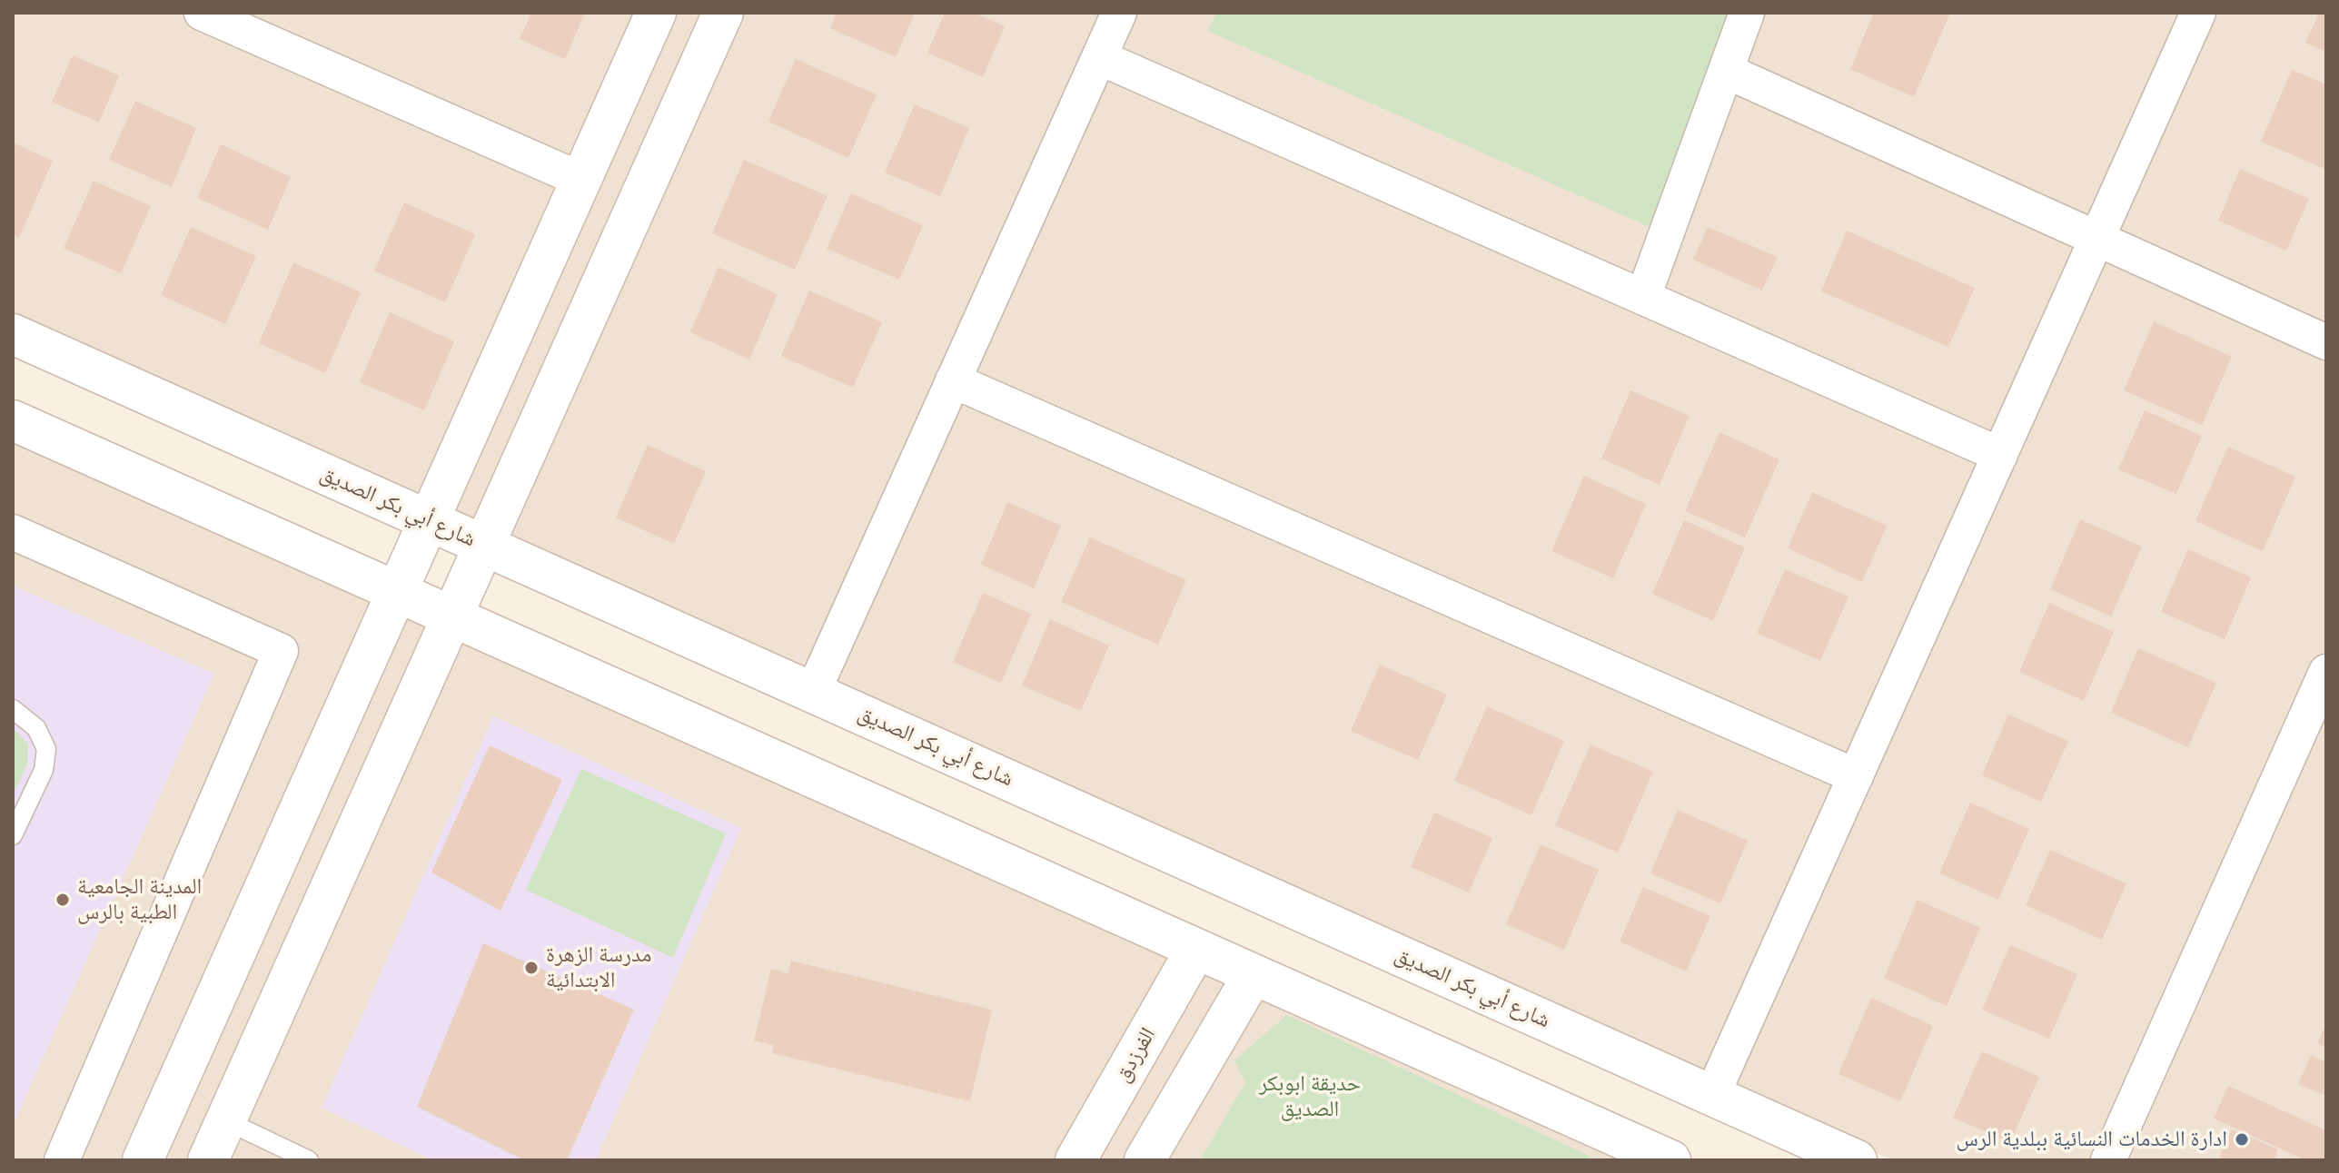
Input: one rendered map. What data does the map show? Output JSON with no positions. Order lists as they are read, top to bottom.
{
  "streets": {
    "street": ["شارع أبي بكر الصديق", "الفرزدق"]
  },
  "parks": ["حديقة ابوبكر الصديق"],
  "places": ["المدينة الجامعية الطبية بالرس", "مدرسة الزهرة الابتدائية", "ادارة الخدمات النسائية ببلدية الرس"]
}
